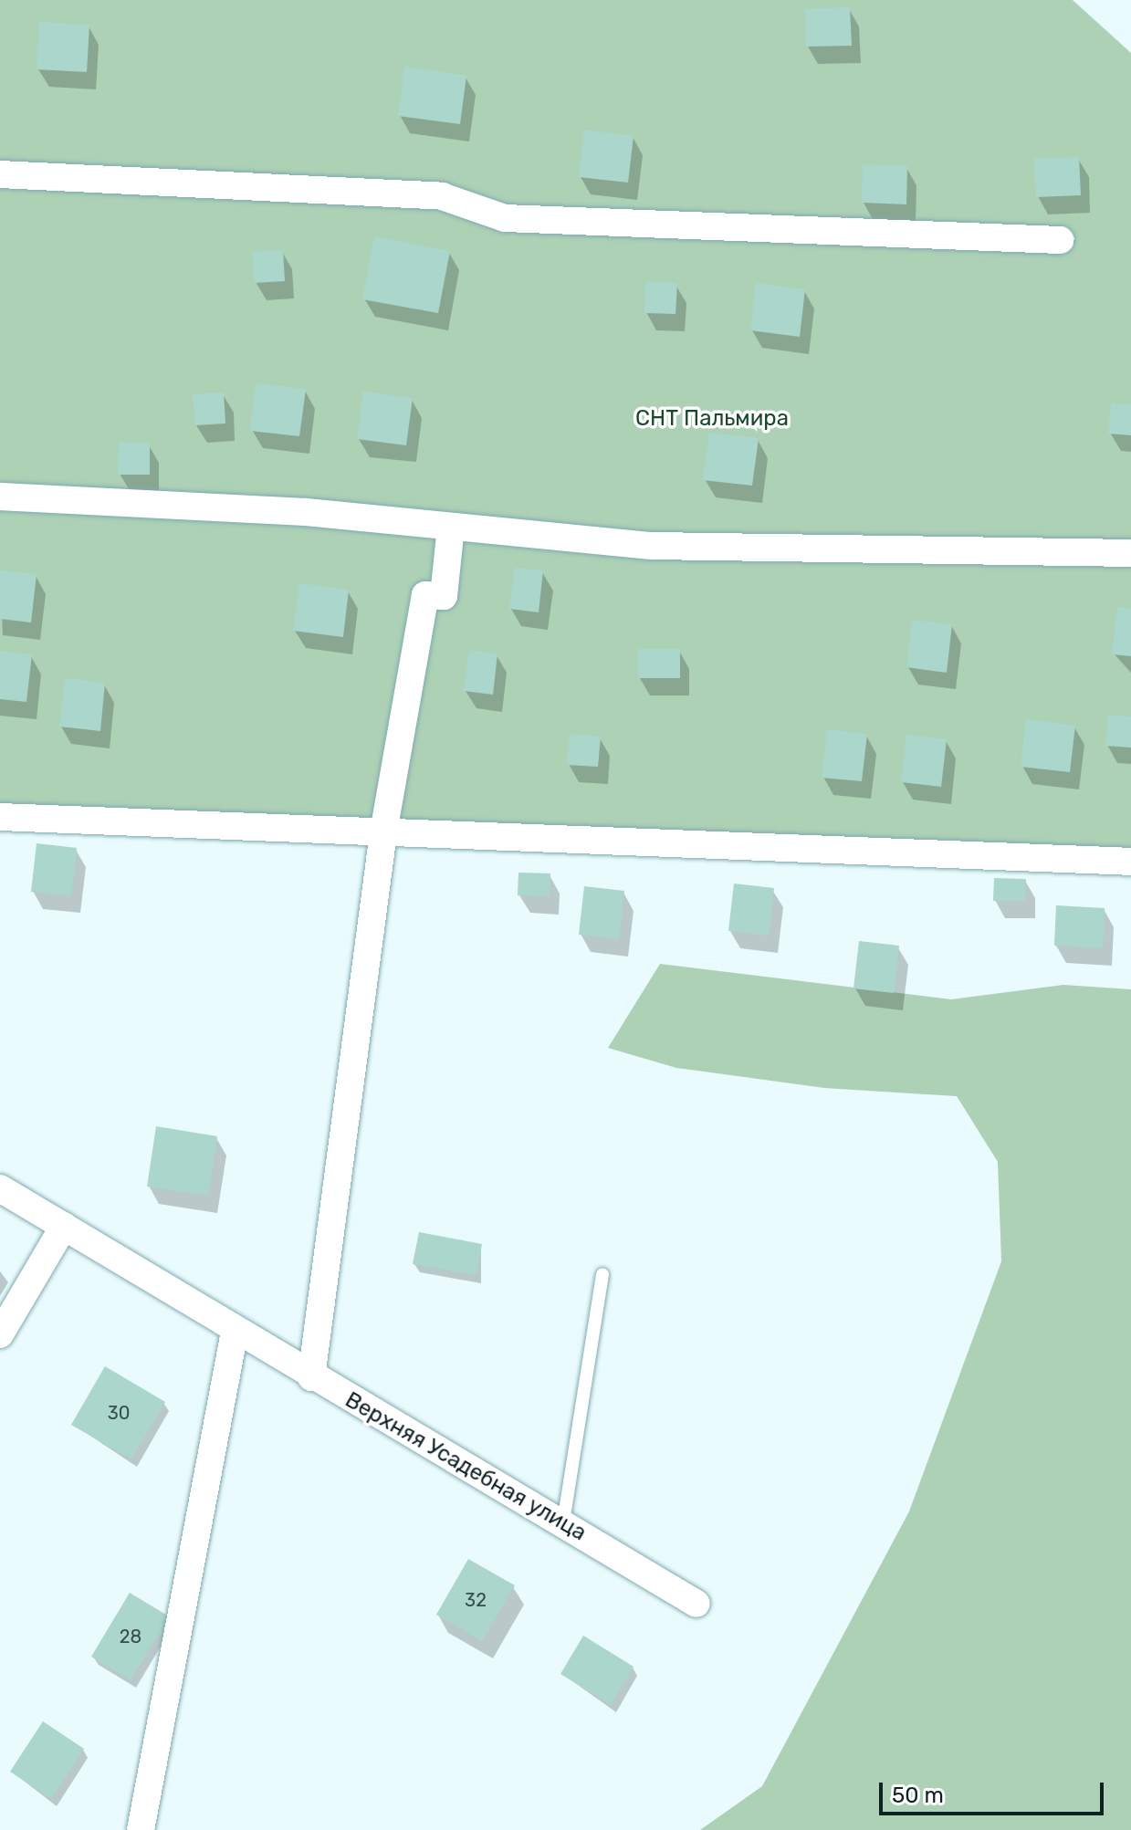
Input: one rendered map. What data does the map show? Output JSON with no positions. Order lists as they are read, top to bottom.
{
  "streets": {
    "street": ["Верхняя Усадебная улица"]
  },
  "parks": ["СНТ Пальмира"],
  "house_numbers": ["30", "32", "28"],
  "scale_bar": "50 m"
}
